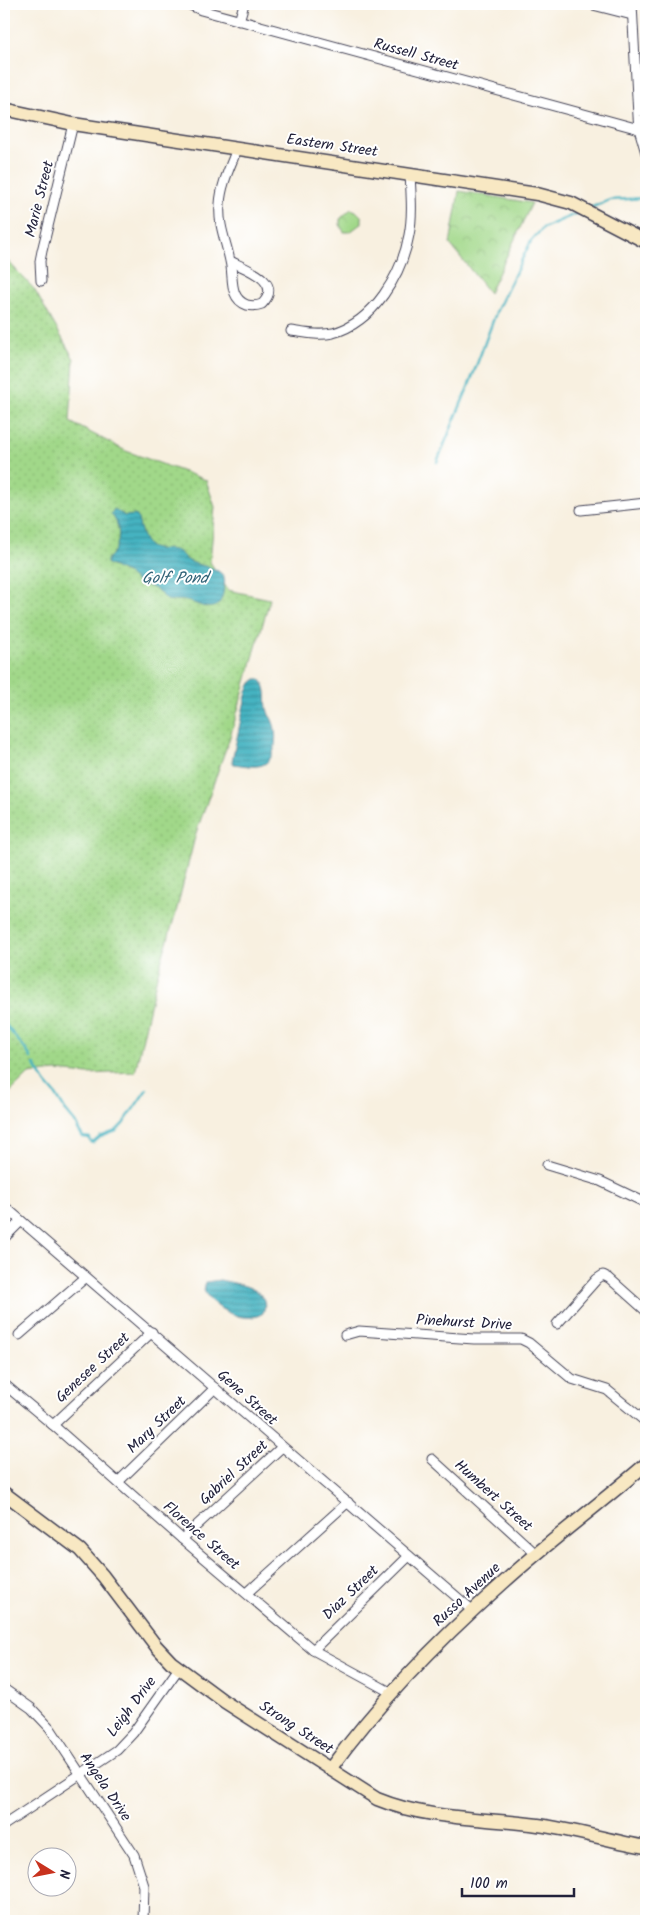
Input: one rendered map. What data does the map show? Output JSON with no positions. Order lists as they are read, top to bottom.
{
  "streets": {
    "street": [
      "Russell Street",
      "Eastern Street",
      "Marie Street",
      "Pinehurst Drive",
      "Genesee Street",
      "Gene Street",
      "Mary Street",
      "Gabriel Street",
      "Humbert Street",
      "Florence Street",
      "Diaz Street",
      "Russo Avenue",
      "Leigh Drive",
      "Strong Street",
      "Angela Drive"
    ]
  },
  "crossings": [
    ["Eastern Street", "Marie Street"],
    ["Genesee Street", "Gene Street"],
    ["Genesee Street", "Florence Street"],
    ["Gene Street", "Mary Street"],
    ["Gene Street", "Gabriel Street"],
    ["Gene Street", "Diaz Street"],
    ["Gene Street", "Russo Avenue"],
    ["Mary Street", "Florence Street"],
    ["Gabriel Street", "Florence Street"],
    ["Humbert Street", "Russo Avenue"],
    ["Florence Street", "Diaz Street"],
    ["Florence Street", "Russo Avenue"],
    ["Russo Avenue", "Strong Street"],
    ["Leigh Drive", "Strong Street"],
    ["Leigh Drive", "Angela Drive"]
  ],
  "water": ["Golf Pond"],
  "scale_bar": "100 m",
  "north": "right"
}
